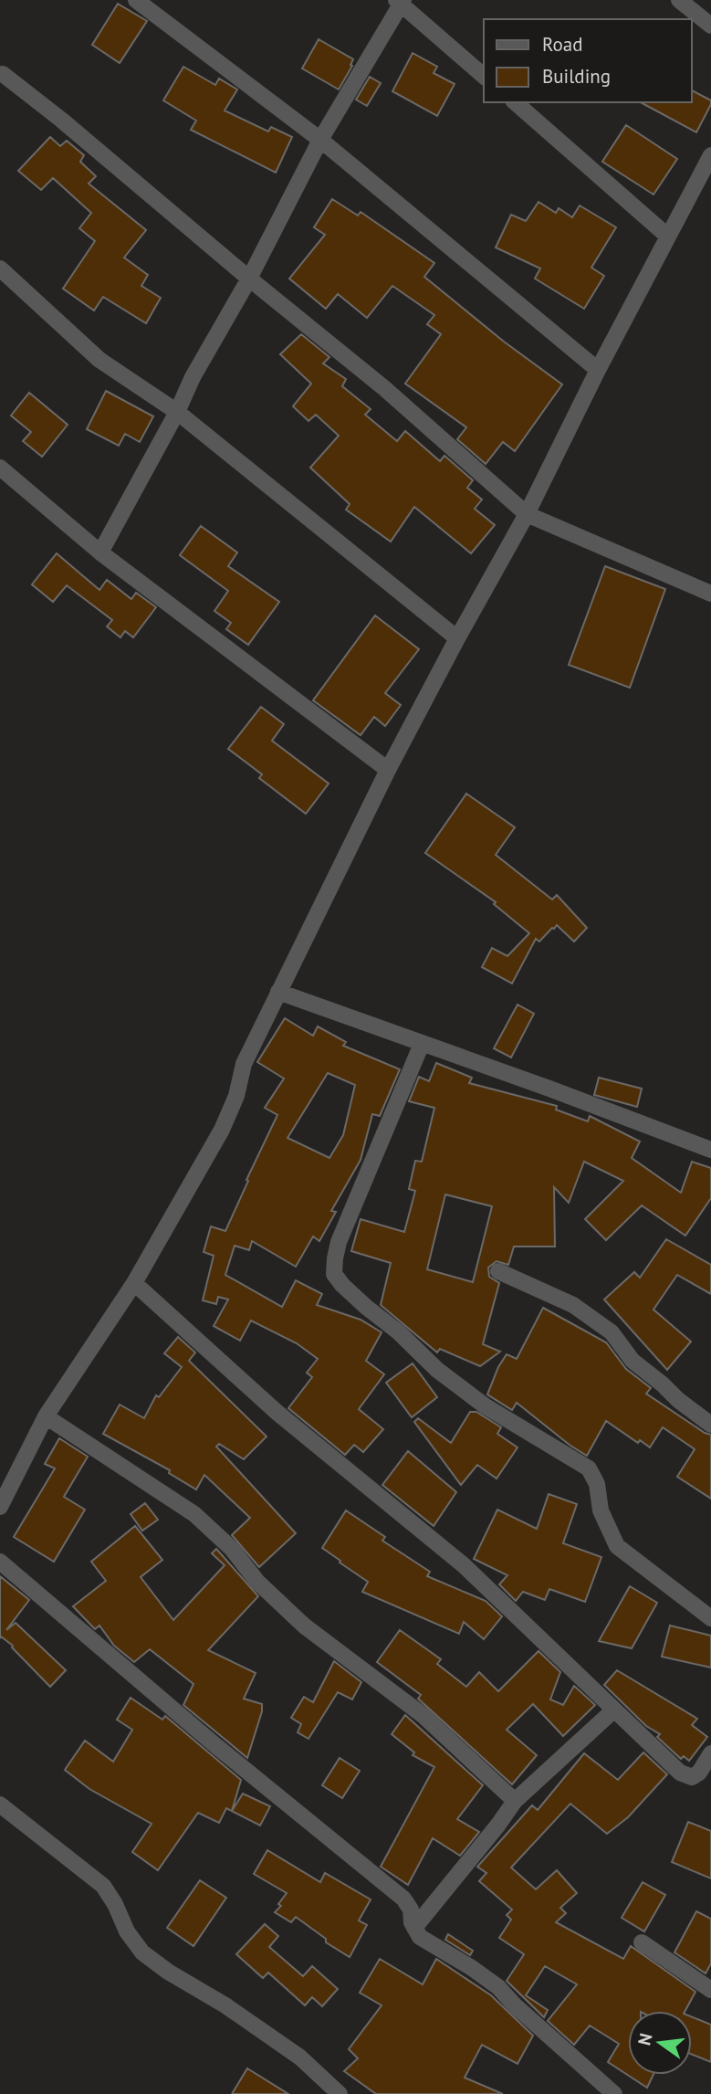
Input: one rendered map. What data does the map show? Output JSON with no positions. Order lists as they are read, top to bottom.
{
  "legend": ["Road", "Building"],
  "north": "left"
}
